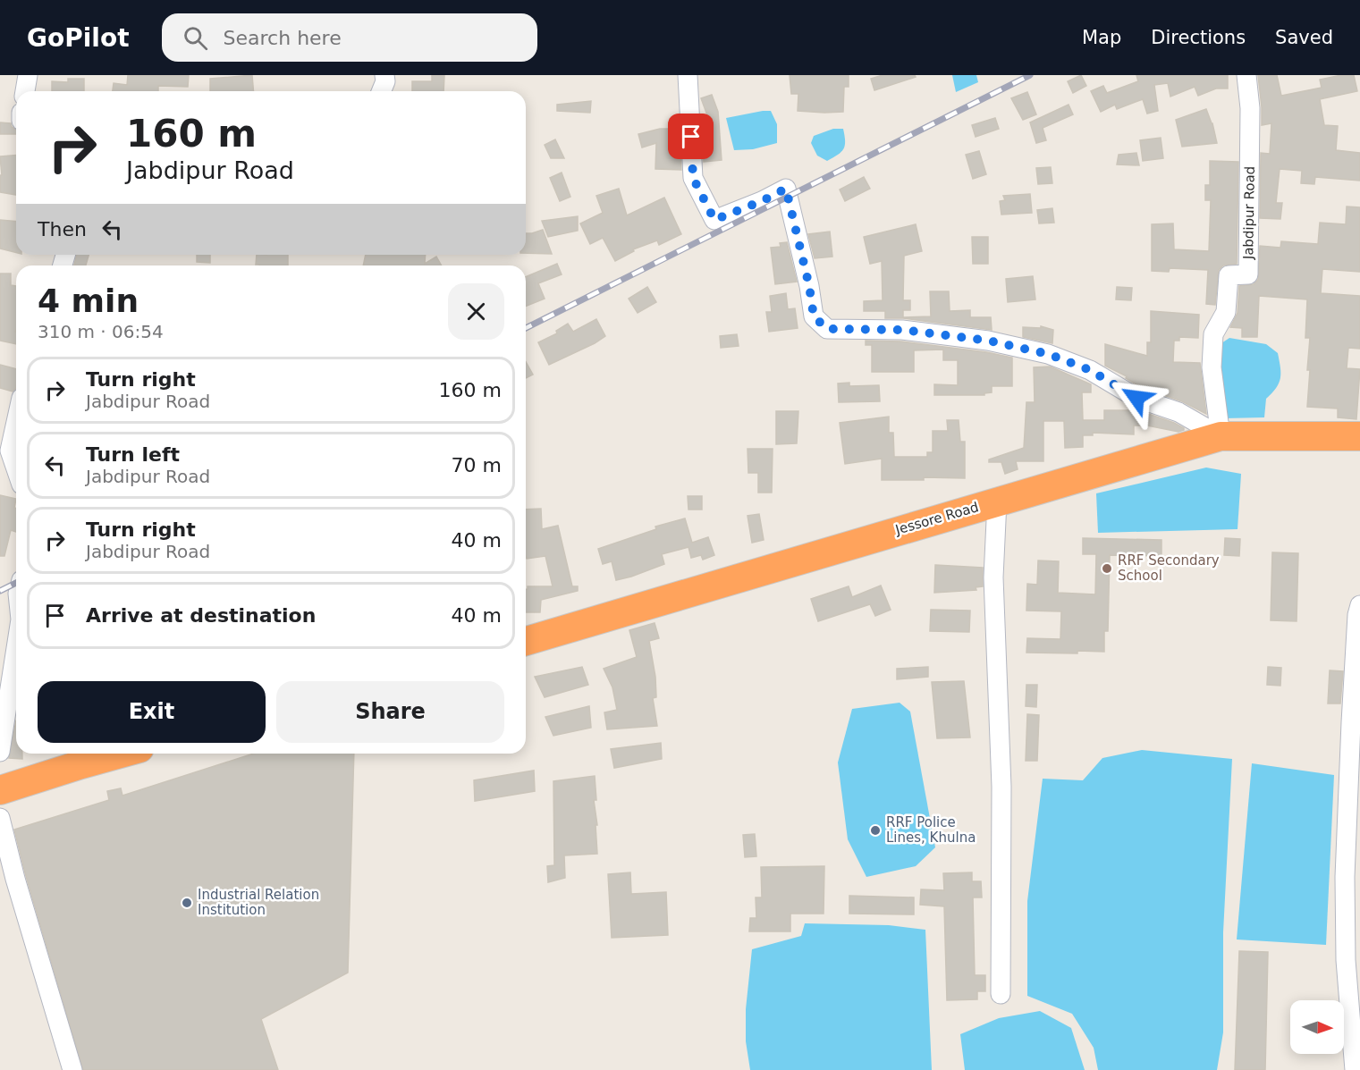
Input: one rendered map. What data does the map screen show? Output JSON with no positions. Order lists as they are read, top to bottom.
{
  "streets": {
    "highway": ["Jessore Road"],
    "street": ["Jabdipur Road"]
  },
  "crossings": [
    ["Jabdipur Road", "Jessore Road"]
  ],
  "places": ["RRF Secondary School", "RRF Police Lines, Khulna", "Industrial Relation Institution"],
  "north": "right",
  "page": {
    "header": "GoPilot",
    "search": "Search here",
    "nav": ["Map", "Directions", "Saved"],
    "turn": ["160 m", "Jabdipur Road"],
    "then": "Then",
    "heading": ["4 min", "310 m · 06:54"],
    "list": [
      {
        "name": "Turn right",
        "note": "Jabdipur Road",
        "value": "160 m"
      },
      {
        "name": "Turn left",
        "note": "Jabdipur Road",
        "value": "70 m"
      },
      {
        "name": "Turn right",
        "note": "Jabdipur Road",
        "value": "40 m"
      },
      {
        "name": "Arrive at destination",
        "value": "40 m"
      }
    ],
    "buttons": ["Exit", "Share"]
  }
}
